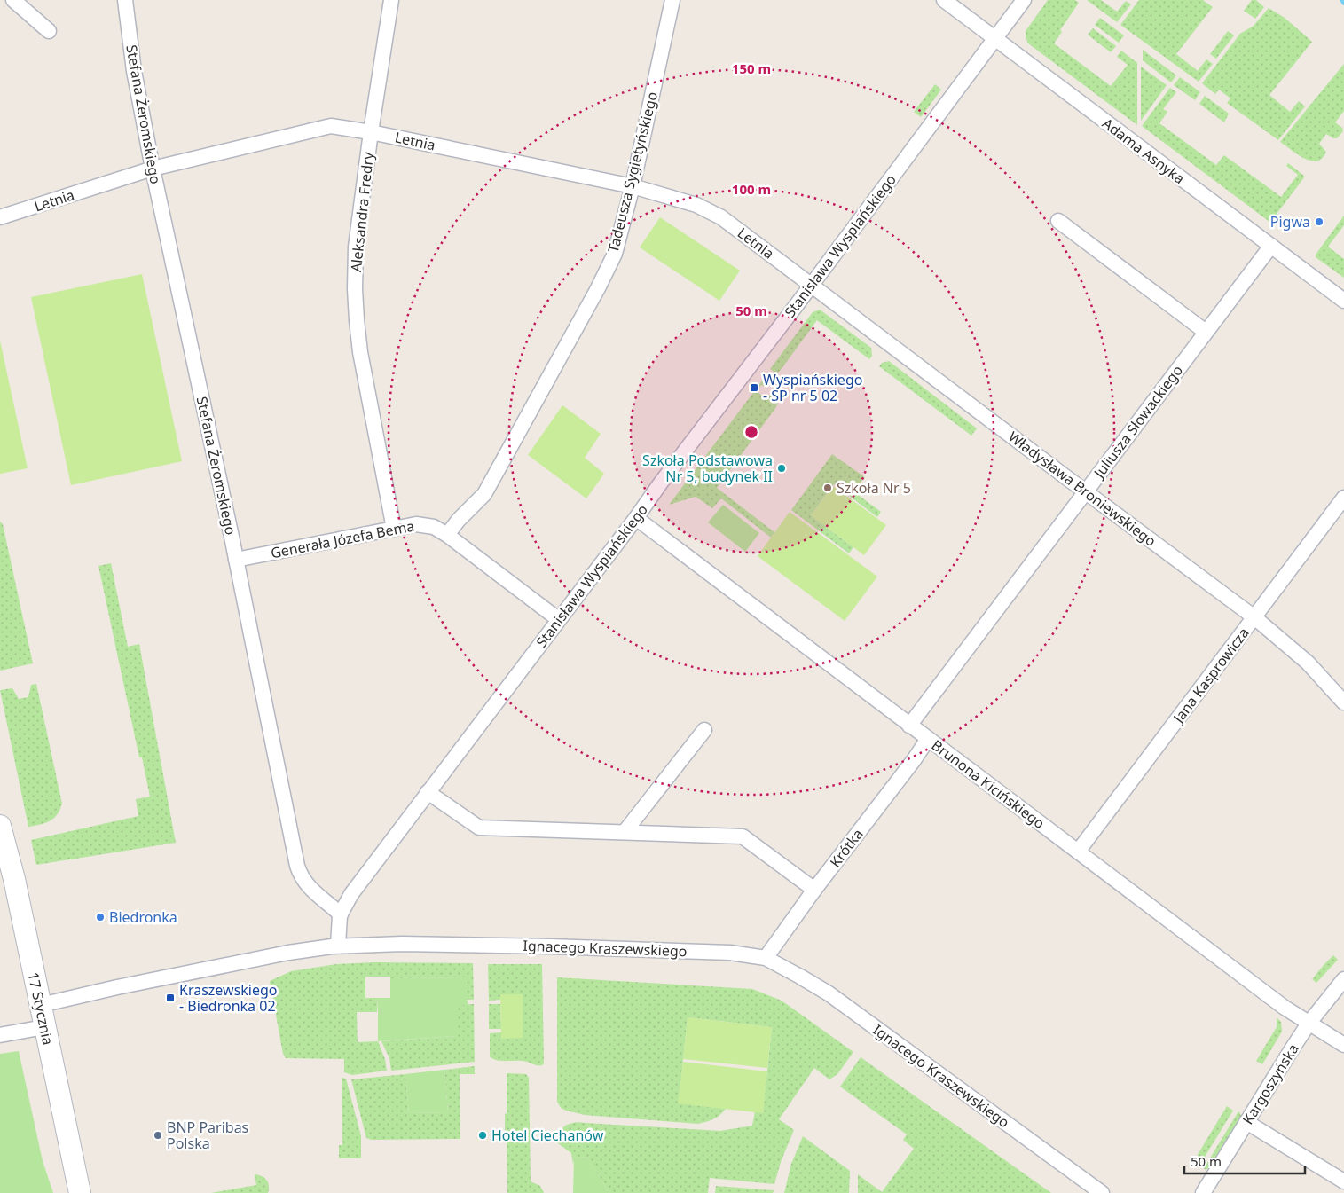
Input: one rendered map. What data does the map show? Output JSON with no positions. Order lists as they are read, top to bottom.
{
  "streets": {
    "street": [
      "Stefana Żeromskiego",
      "Letnia",
      "Adama Asnyka",
      "Tadeusza Sygietyńskiego",
      "Aleksandra Fredry",
      "Stanisława Wyspiańskiego",
      "Juliusza Słowackiego",
      "Władysława Broniewskiego",
      "Generała Józefa Bema",
      "Jana Kasprowicza",
      "Brunona Kicińskiego",
      "Krótka",
      "Ignacego Kraszewskiego",
      "17 Stycznia",
      "Kargoszyńska"
    ]
  },
  "crossings": [
    ["Stefana Żeromskiego", "Letnia"],
    ["Stefana Żeromskiego", "Stanisława Wyspiańskiego"],
    ["Stefana Żeromskiego", "Generała Józefa Bema"],
    ["Letnia", "Tadeusza Sygietyńskiego"],
    ["Letnia", "Aleksandra Fredry"],
    ["Letnia", "Stanisława Wyspiańskiego"],
    ["Letnia", "Władysława Broniewskiego"],
    ["Adama Asnyka", "Stanisława Wyspiańskiego"],
    ["Adama Asnyka", "Juliusza Słowackiego"],
    ["Tadeusza Sygietyńskiego", "Generała Józefa Bema"],
    ["Aleksandra Fredry", "Generała Józefa Bema"],
    ["Stanisława Wyspiańskiego", "Władysława Broniewskiego"],
    ["Stanisława Wyspiańskiego", "Generała Józefa Bema"],
    ["Stanisława Wyspiańskiego", "Brunona Kicińskiego"],
    ["Stanisława Wyspiańskiego", "Ignacego Kraszewskiego"],
    ["Juliusza Słowackiego", "Władysława Broniewskiego"],
    ["Juliusza Słowackiego", "Brunona Kicińskiego"],
    ["Władysława Broniewskiego", "Jana Kasprowicza"],
    ["Jana Kasprowicza", "Brunona Kicińskiego"],
    ["Brunona Kicińskiego", "Krótka"],
    ["Brunona Kicińskiego", "Kargoszyńska"],
    ["Krótka", "Ignacego Kraszewskiego"],
    ["Ignacego Kraszewskiego", "17 Stycznia"]
  ],
  "places": {
    "other": [
      "Pigwa",
      "Szkoła Podstawowa Nr 5, budynek II",
      "Szkoła Nr 5",
      "Biedronka",
      "BNP Paribas Polska",
      "Hotel Ciechanów"
    ],
    "transit": ["Wyspiańskiego - SP nr 5 02", "Kraszewskiego - Biedronka 02"]
  },
  "scale_bar": "50 m",
  "rings": ["150 m", "100 m", "50 m"]
}
